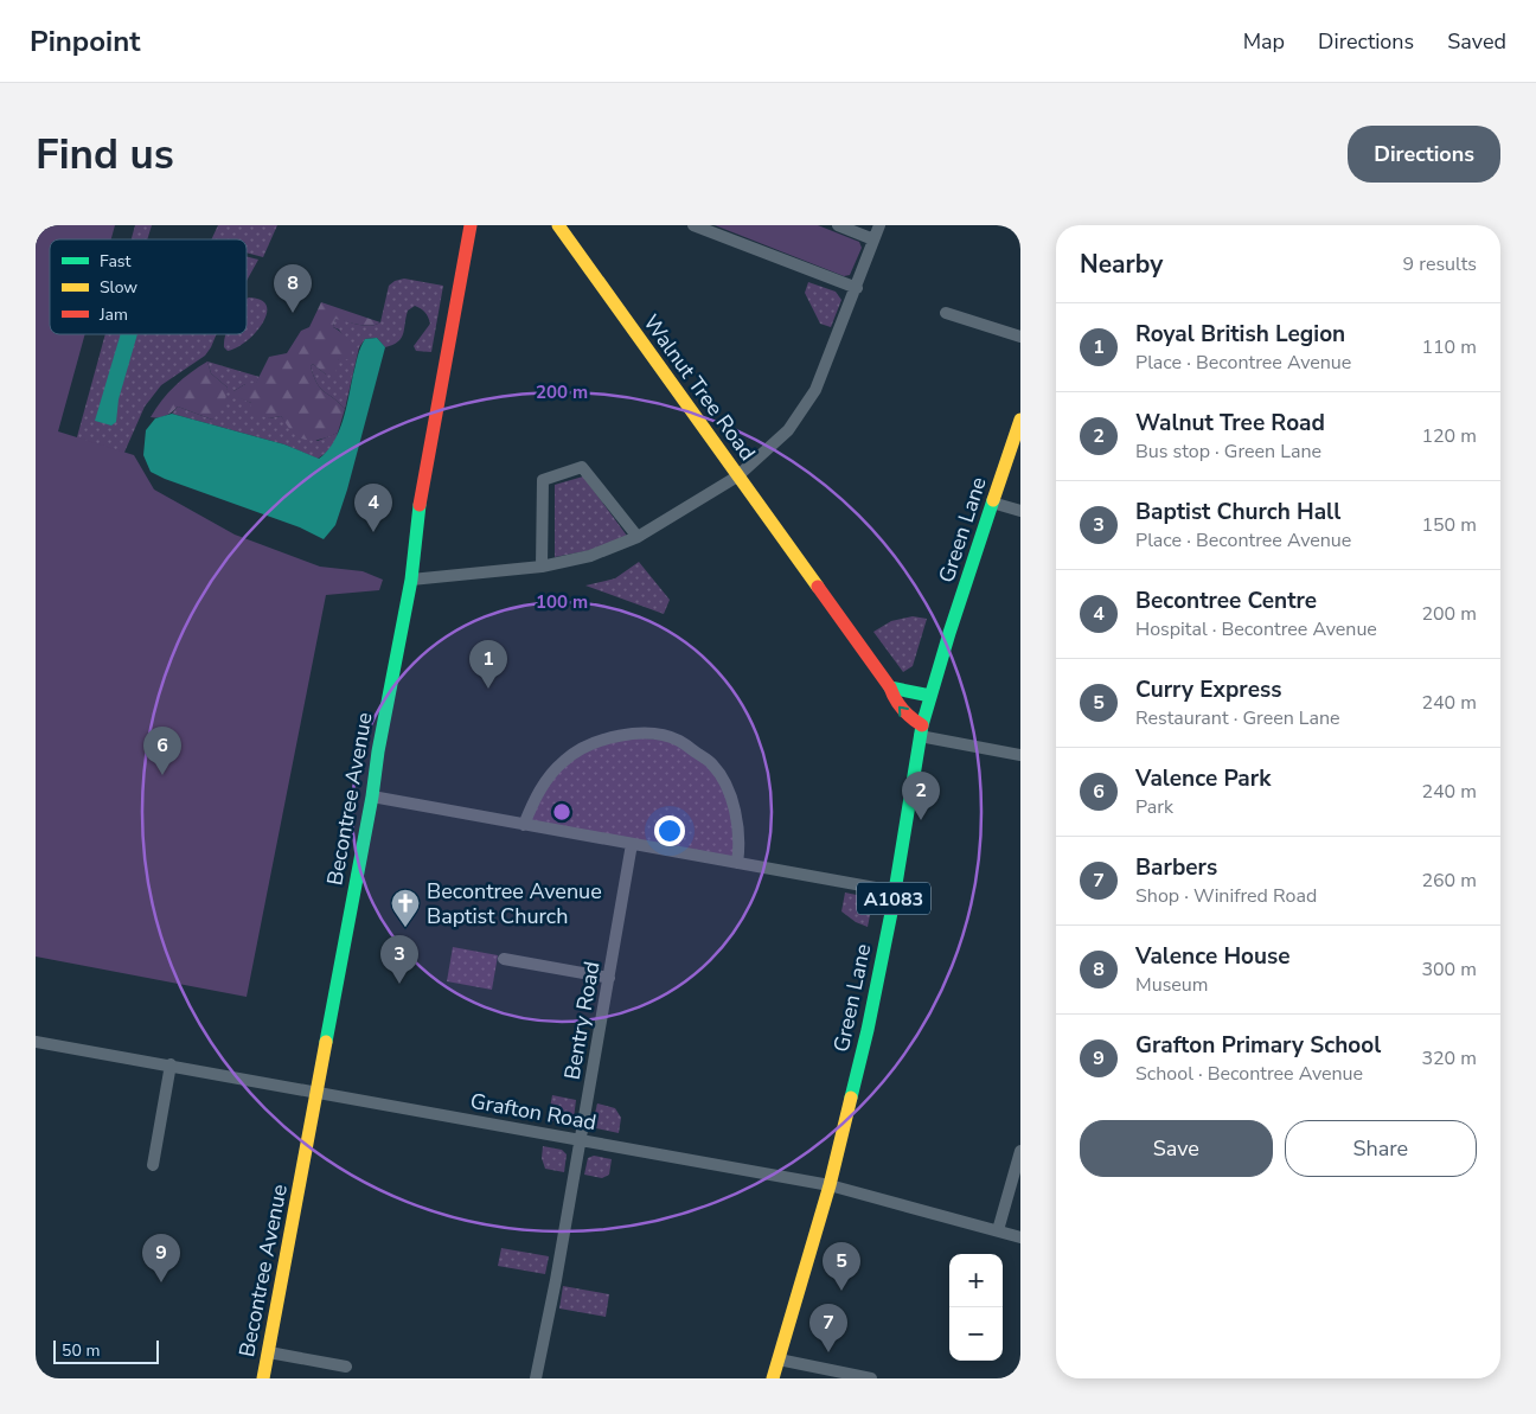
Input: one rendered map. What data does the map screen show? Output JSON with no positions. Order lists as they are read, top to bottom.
{
  "streets": {
    "street": [
      "Walnut Tree Road",
      "Green Lane",
      "Becontree Avenue",
      "A1083",
      "Bentry Road",
      "Grafton Road"
    ]
  },
  "crossings": [
    ["Walnut Tree Road", "Green Lane"],
    ["Green Lane", "Grafton Road"],
    ["Becontree Avenue", "Grafton Road"],
    ["Bentry Road", "Grafton Road"]
  ],
  "places": {
    "church": ["Becontree Avenue Baptist Church"]
  },
  "legend": ["Fast", "Slow", "Jam"],
  "scale_bar": "50 m",
  "page": {
    "header": "Pinpoint",
    "nav": ["Map", "Directions", "Saved"],
    "buttons": [
      "Directions",
      ["Save", "Share"]
    ],
    "title": "Find us",
    "heading": ["Nearby", "9 results"],
    "pins": [
      "8",
      "4",
      "1",
      "6",
      "2",
      "3",
      "9",
      "5",
      "7"
    ],
    "list": [
      {
        "mark": "1",
        "name": "Royal British Legion",
        "note": "Place · Becontree Avenue",
        "value": "110 m"
      },
      {
        "mark": "2",
        "name": "Walnut Tree Road",
        "note": "Bus stop · Green Lane",
        "value": "120 m"
      },
      {
        "mark": "3",
        "name": "Baptist Church Hall",
        "note": "Place · Becontree Avenue",
        "value": "150 m"
      },
      {
        "mark": "4",
        "name": "Becontree Centre",
        "note": "Hospital · Becontree Avenue",
        "value": "200 m"
      },
      {
        "mark": "5",
        "name": "Curry Express",
        "note": "Restaurant · Green Lane",
        "value": "240 m"
      },
      {
        "mark": "6",
        "name": "Valence Park",
        "note": "Park",
        "value": "240 m"
      },
      {
        "mark": "7",
        "name": "Barbers",
        "note": "Shop · Winifred Road",
        "value": "260 m"
      },
      {
        "mark": "8",
        "name": "Valence House",
        "note": "Museum",
        "value": "300 m"
      },
      {
        "mark": "9",
        "name": "Grafton Primary School",
        "note": "School · Becontree Avenue",
        "value": "320 m"
      }
    ],
    "map_buttons": ["+", "−"],
    "scale": "50 m"
  },
  "rings": ["200 m", "100 m"]
}
